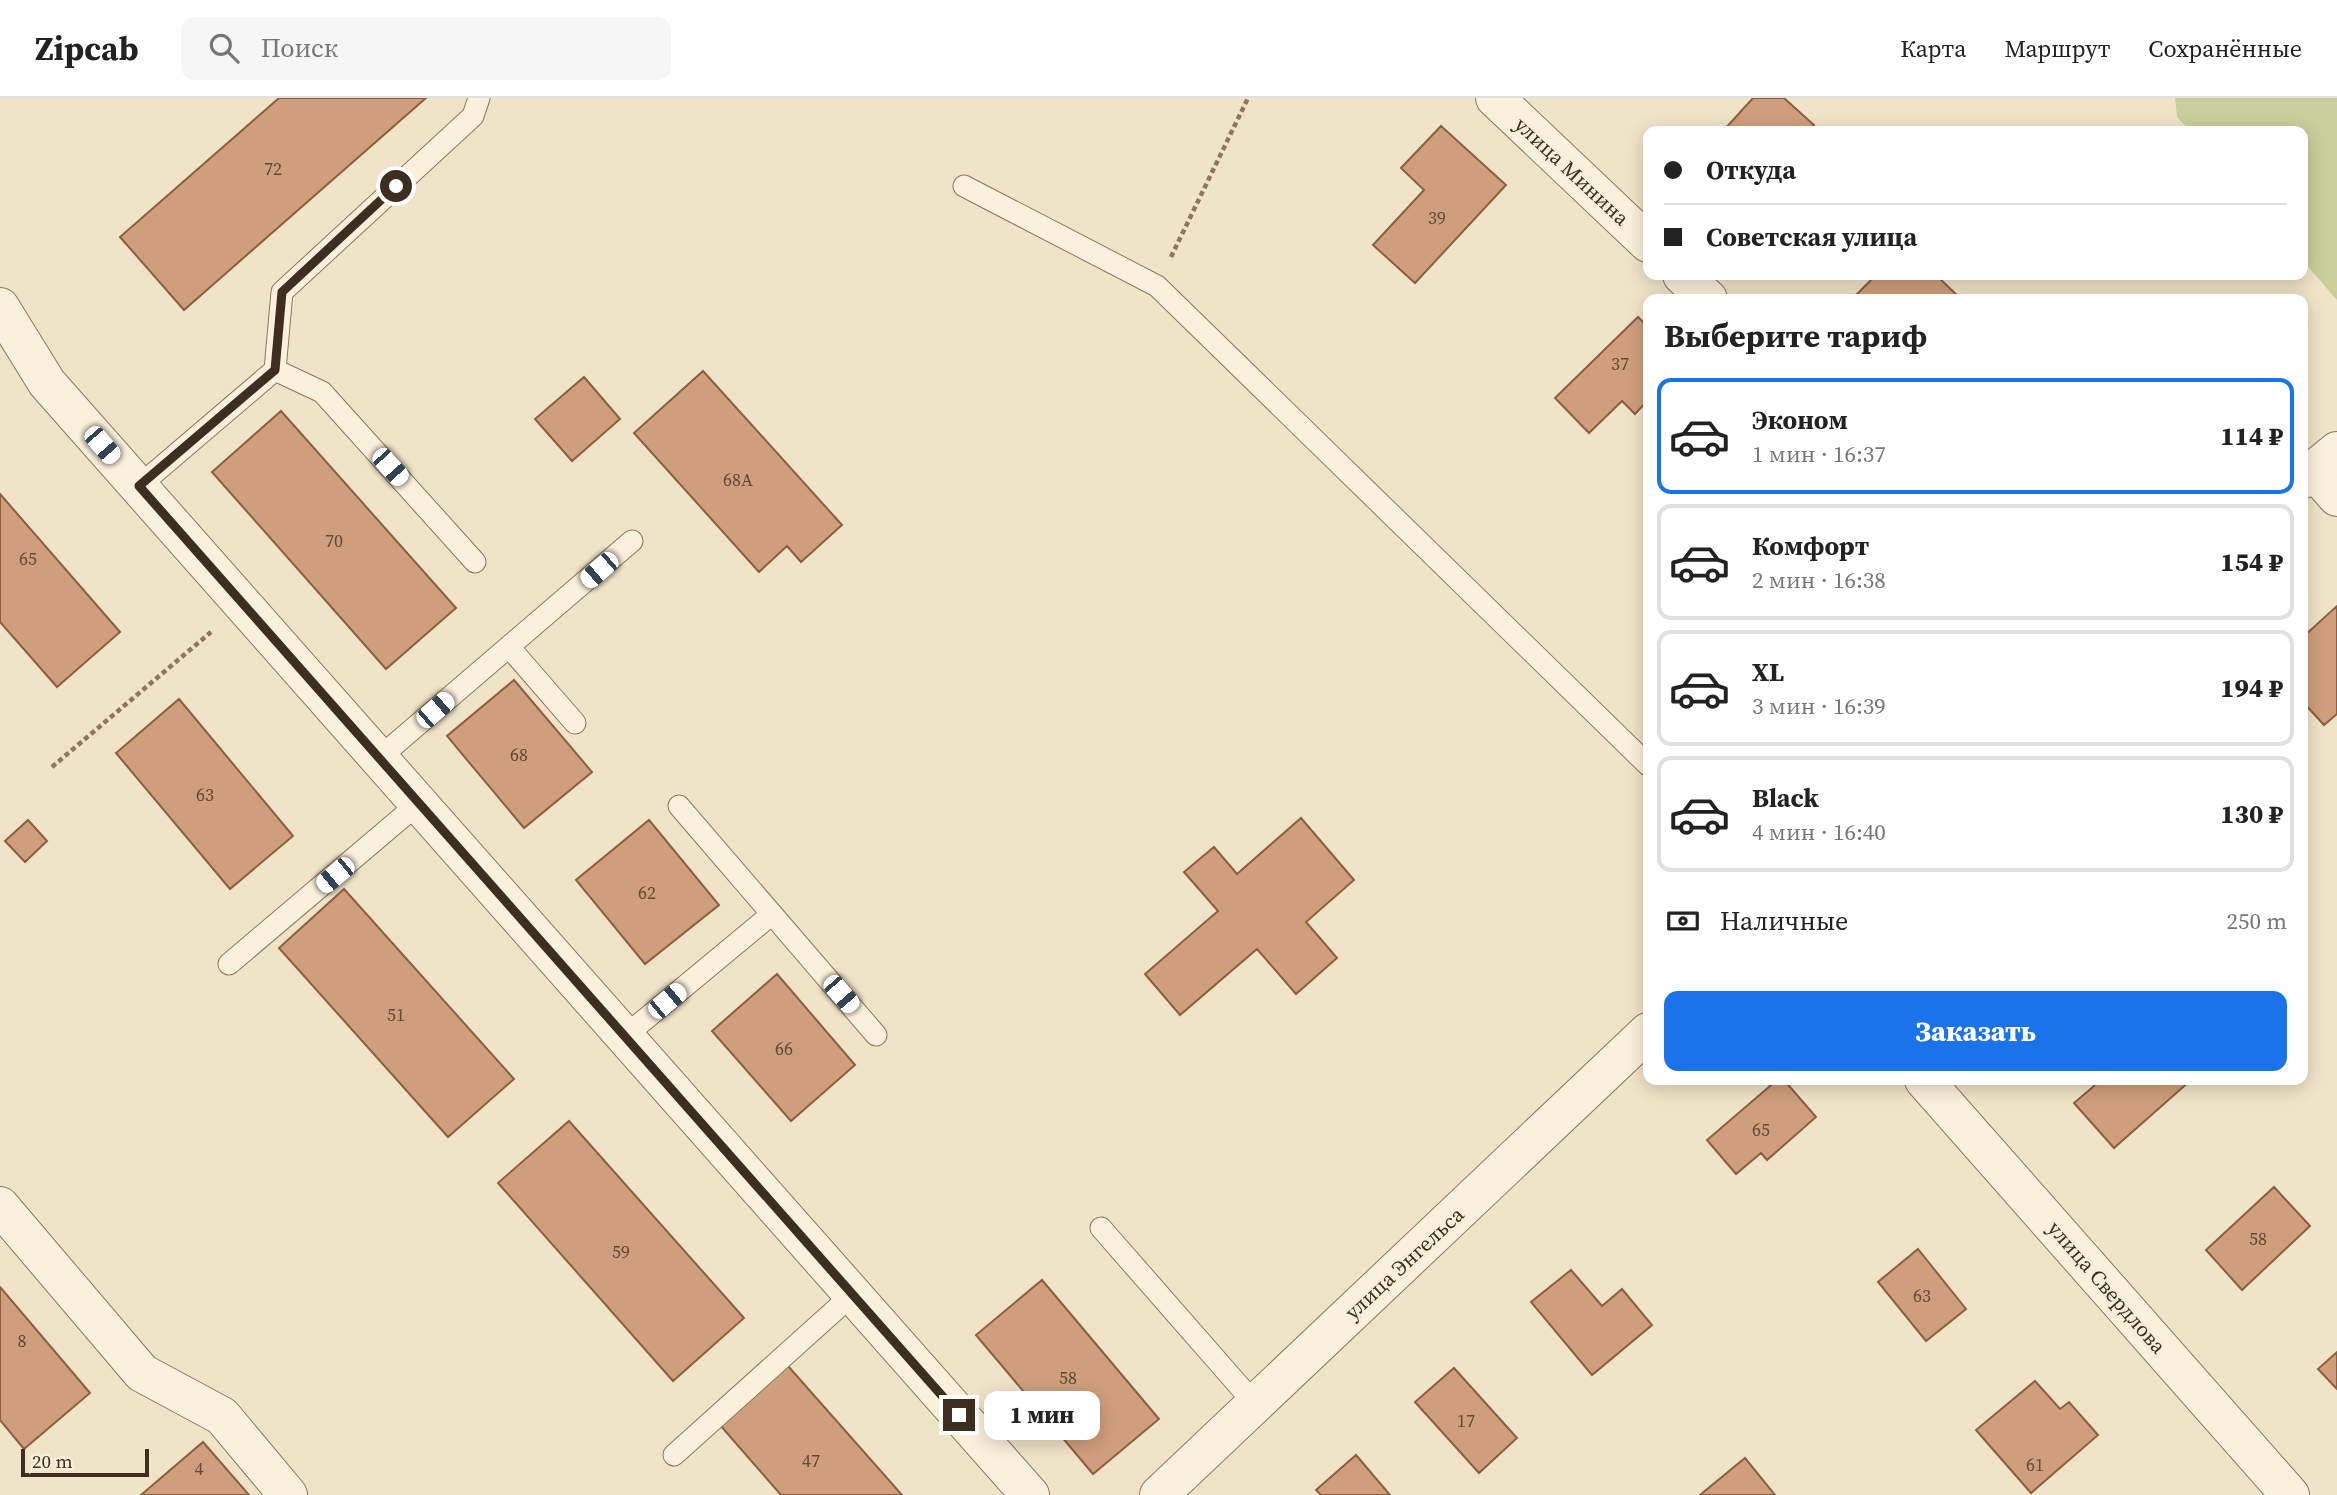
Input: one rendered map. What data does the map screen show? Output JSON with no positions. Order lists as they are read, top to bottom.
{
  "streets": {
    "street": ["улица Минина", "улица Энгельса", "улица Свердлова"]
  },
  "house_numbers": [
    "72",
    "39",
    "37",
    "68А",
    "70",
    "65",
    "68",
    "63",
    "62",
    "51",
    "66",
    "65",
    "58",
    "59",
    "63",
    "8",
    "58",
    "17",
    "47",
    "61",
    "4"
  ],
  "scale_bar": "20 m",
  "page": {
    "header": "Zipcab",
    "search": "Поиск",
    "nav": ["Карта", "Маршрут", "Сохранённые"],
    "banner": ["Откуда", "Советская улица"],
    "heading": "Выберите тариф",
    "list": [
      {
        "name": "Эконом",
        "note": "1 мин · 16:37",
        "value": "114 ₽"
      },
      {
        "name": "Комфорт",
        "note": "2 мин · 16:38",
        "value": "154 ₽"
      },
      {
        "name": "XL",
        "note": "3 мин · 16:39",
        "value": "194 ₽"
      },
      {
        "name": "Black",
        "note": "4 мин · 16:40",
        "value": "130 ₽"
      }
    ],
    "pay": ["Наличные", "250 m"],
    "buttons": "Заказать",
    "bubble": "1 мин",
    "scale": "20 m"
  }
}
